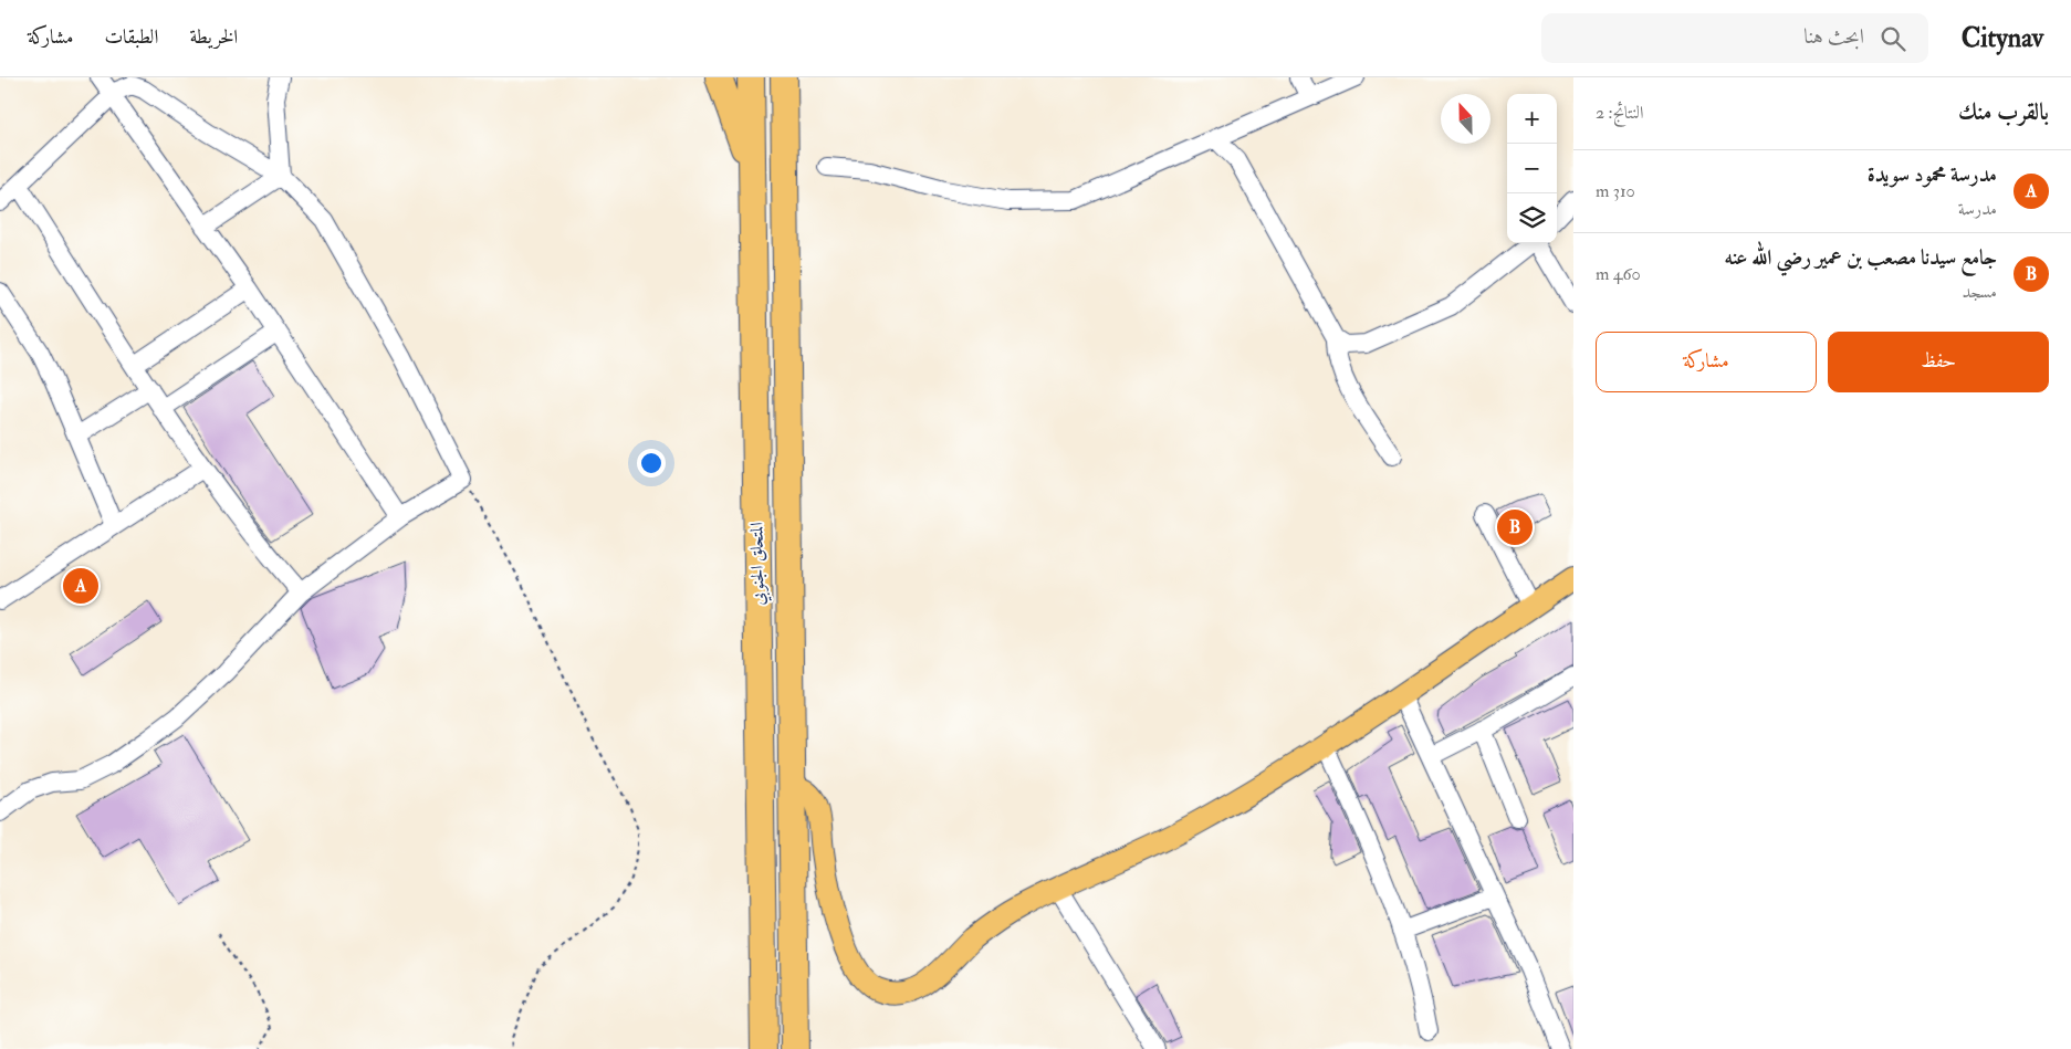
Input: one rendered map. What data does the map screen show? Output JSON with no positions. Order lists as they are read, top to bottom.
{
  "streets": {
    "highway": ["المتحلق الجنوبي"]
  },
  "north": "top",
  "page": {
    "header": "Citynav",
    "search": "ابحث هنا",
    "nav": ["الخريطة", "الطبقات", "مشاركة"],
    "heading": ["بالقرب منك", "النتائج: 2"],
    "map_buttons": ["+", "−"],
    "list": [
      {
        "mark": "A",
        "name": "مدرسة محمود سويدة",
        "note": "مدرسة",
        "value": "310 m"
      },
      {
        "mark": "B",
        "name": "جامع سيدنا مصعب بن عمير رضي الله عنه",
        "note": "مسجد",
        "value": "460 m"
      }
    ],
    "buttons": ["حفظ", "مشاركة"],
    "pins": ["B", "A"]
  }
}
